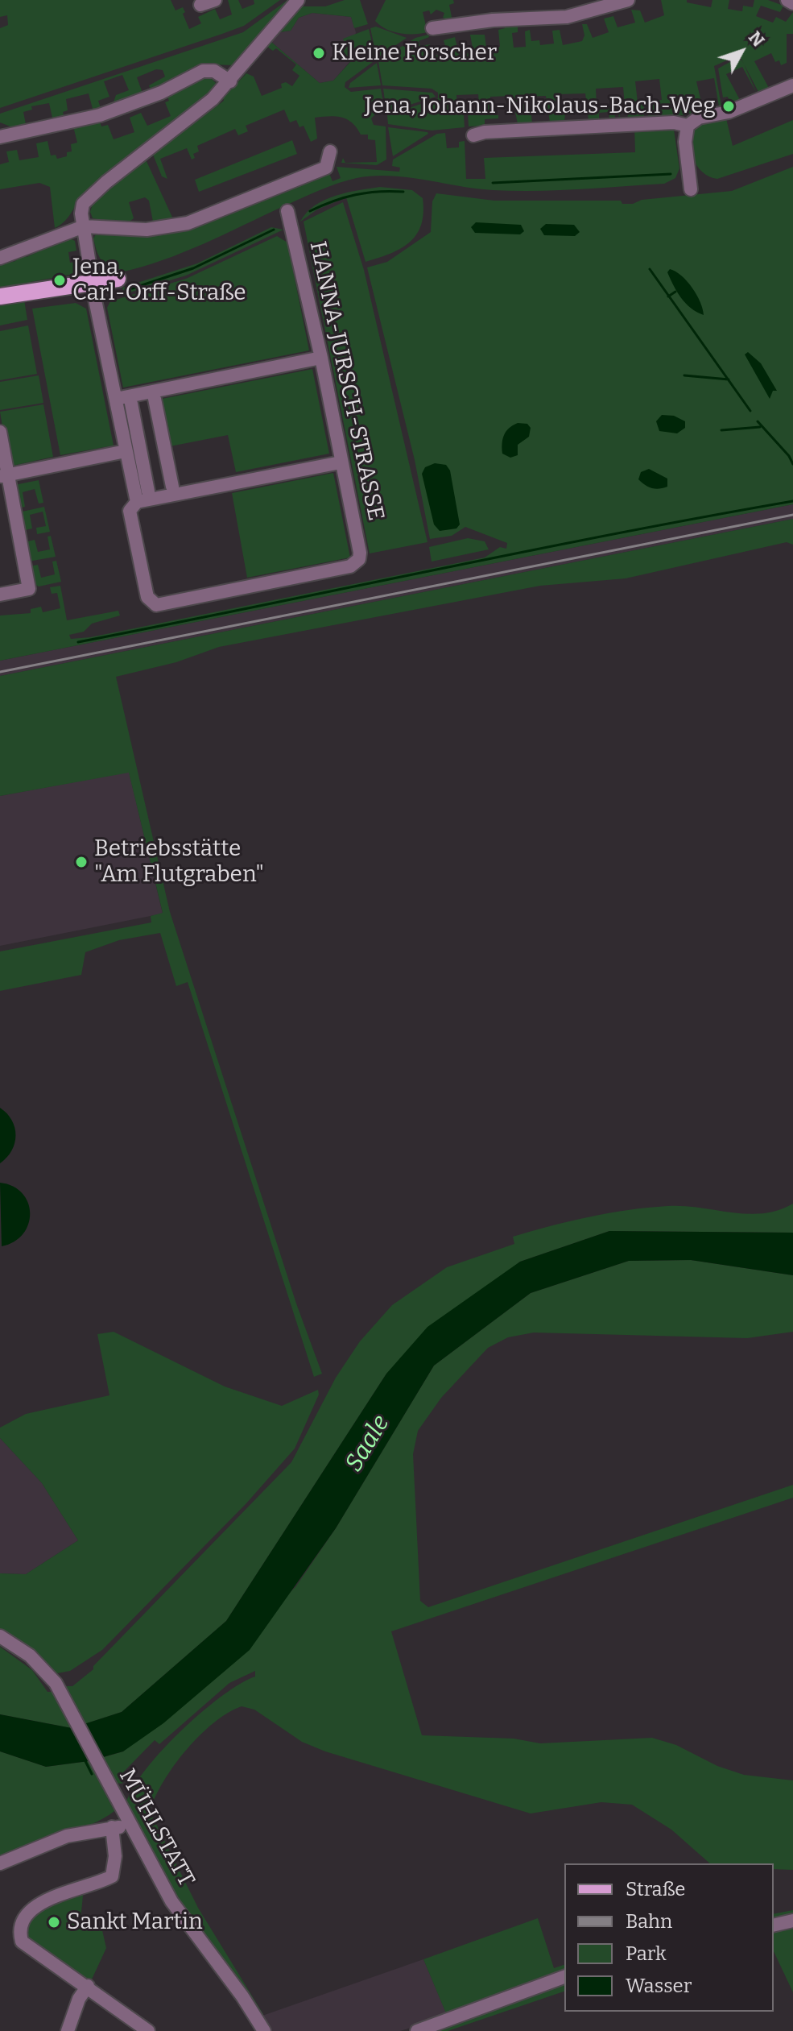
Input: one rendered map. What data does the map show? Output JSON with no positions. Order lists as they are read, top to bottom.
{
  "streets": {
    "street": ["HANNA-JURSCH-STRASSE", "MÜHLSTATT"]
  },
  "water": ["Saale"],
  "places": [
    "Kleine Forscher",
    "Jena, Johann-Nikolaus-Bach-Weg",
    "Jena, Carl-Orff-Straße",
    "Betriebsstätte \"Am Flutgraben\"",
    "Sankt Martin"
  ],
  "legend": [
    "Straße",
    "Bahn",
    "Park",
    "Wasser"
  ],
  "north": "top right"
}
